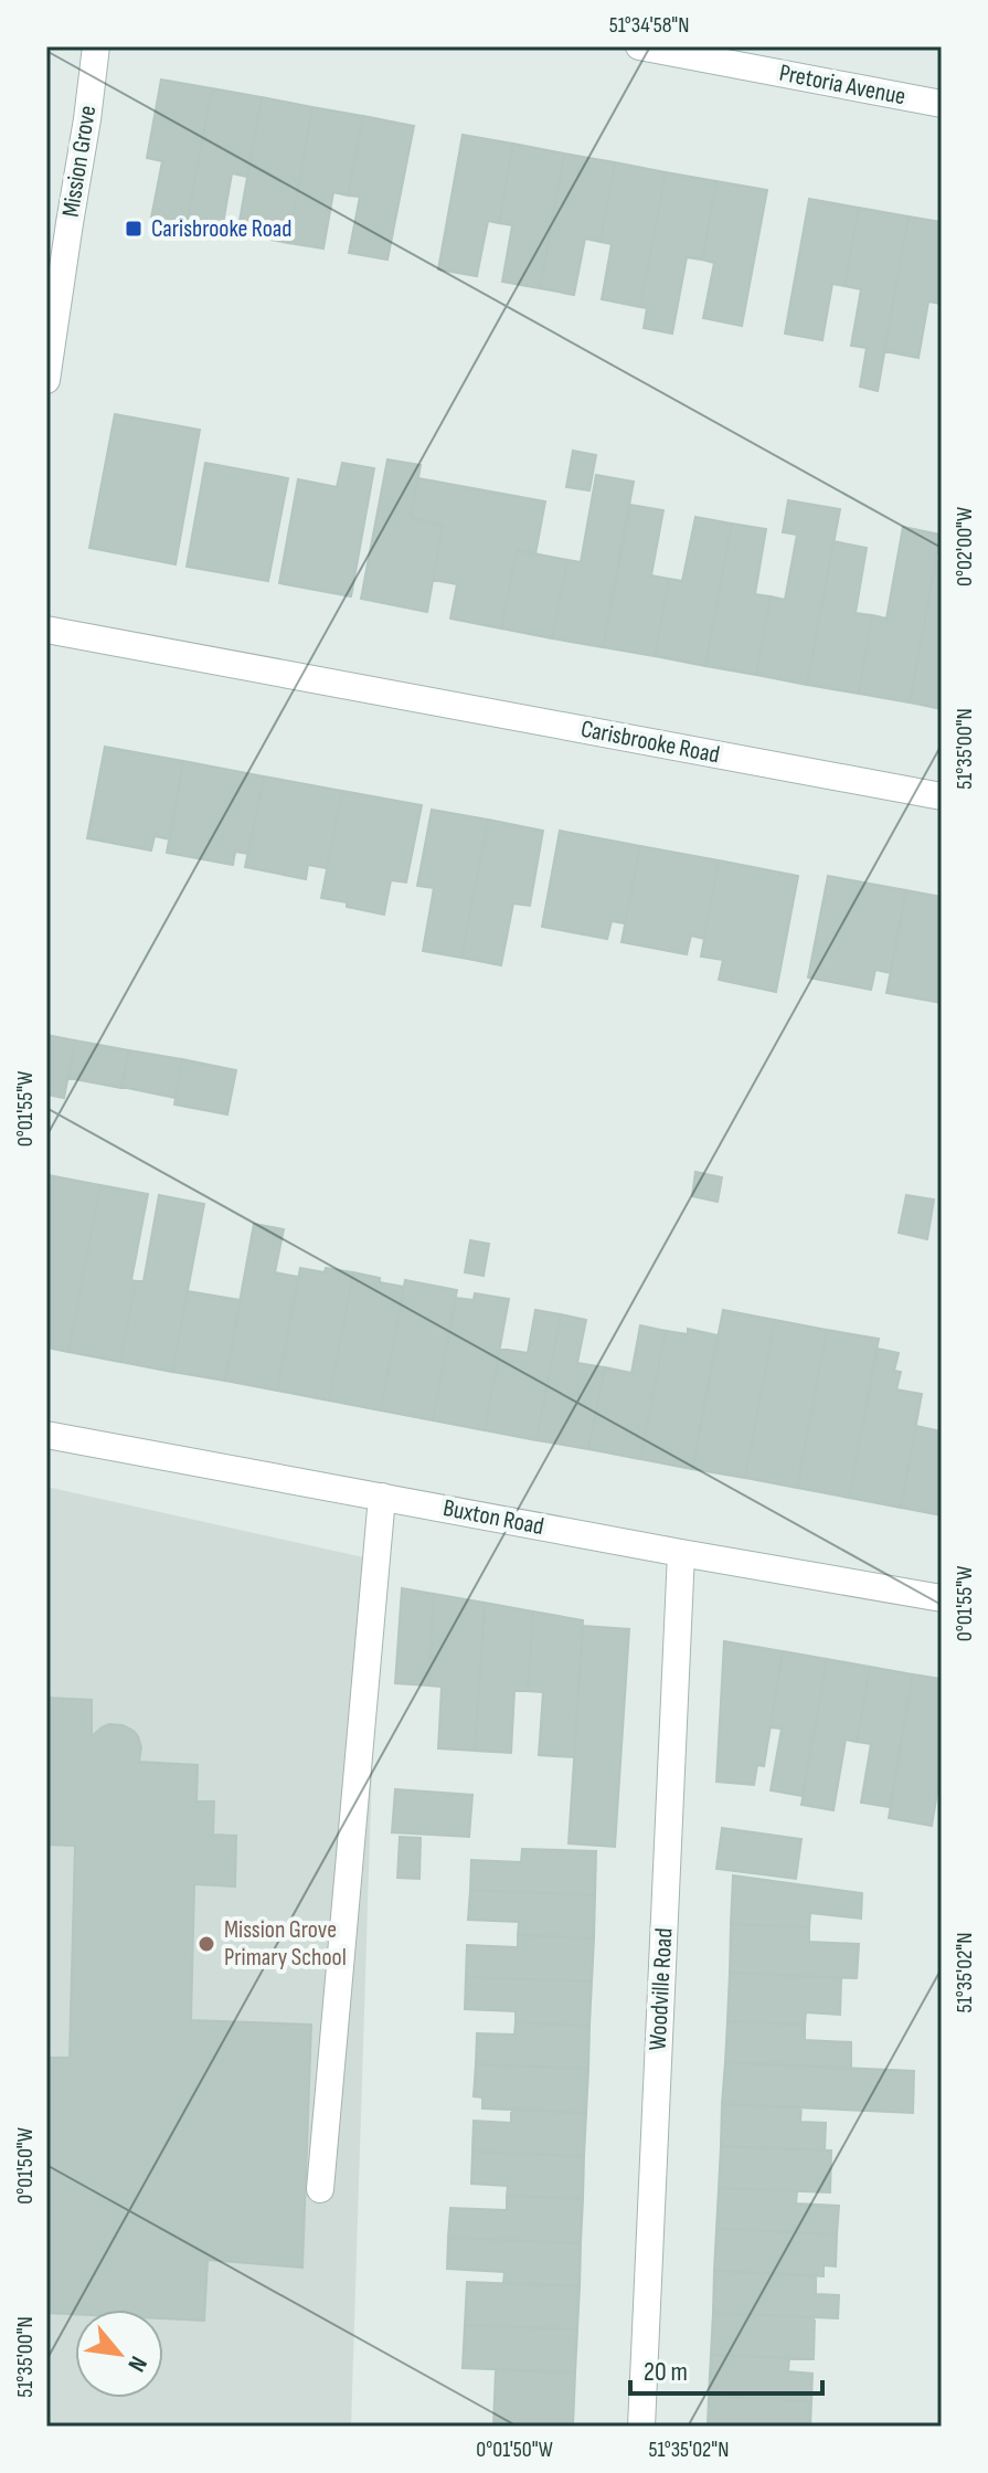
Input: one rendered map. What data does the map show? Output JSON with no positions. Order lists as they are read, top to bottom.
{
  "streets": {
    "street": [
      "Pretoria Avenue",
      "Mission Grove",
      "Carisbrooke Road",
      "Buxton Road",
      "Woodville Road"
    ]
  },
  "crossings": [
    ["Buxton Road", "Woodville Road"]
  ],
  "places": {
    "transit": ["Carisbrooke Road"],
    "other": ["Mission Grove Primary School"]
  },
  "scale_bar": "20 m",
  "north": "bottom right",
  "coordinates": [
    "51°34'58\"N",
    "0°02'00\"W",
    "51°35'00\"N",
    "0°01'55\"W",
    "51°35'02\"N",
    "0°01'50\"W"
  ]
}
